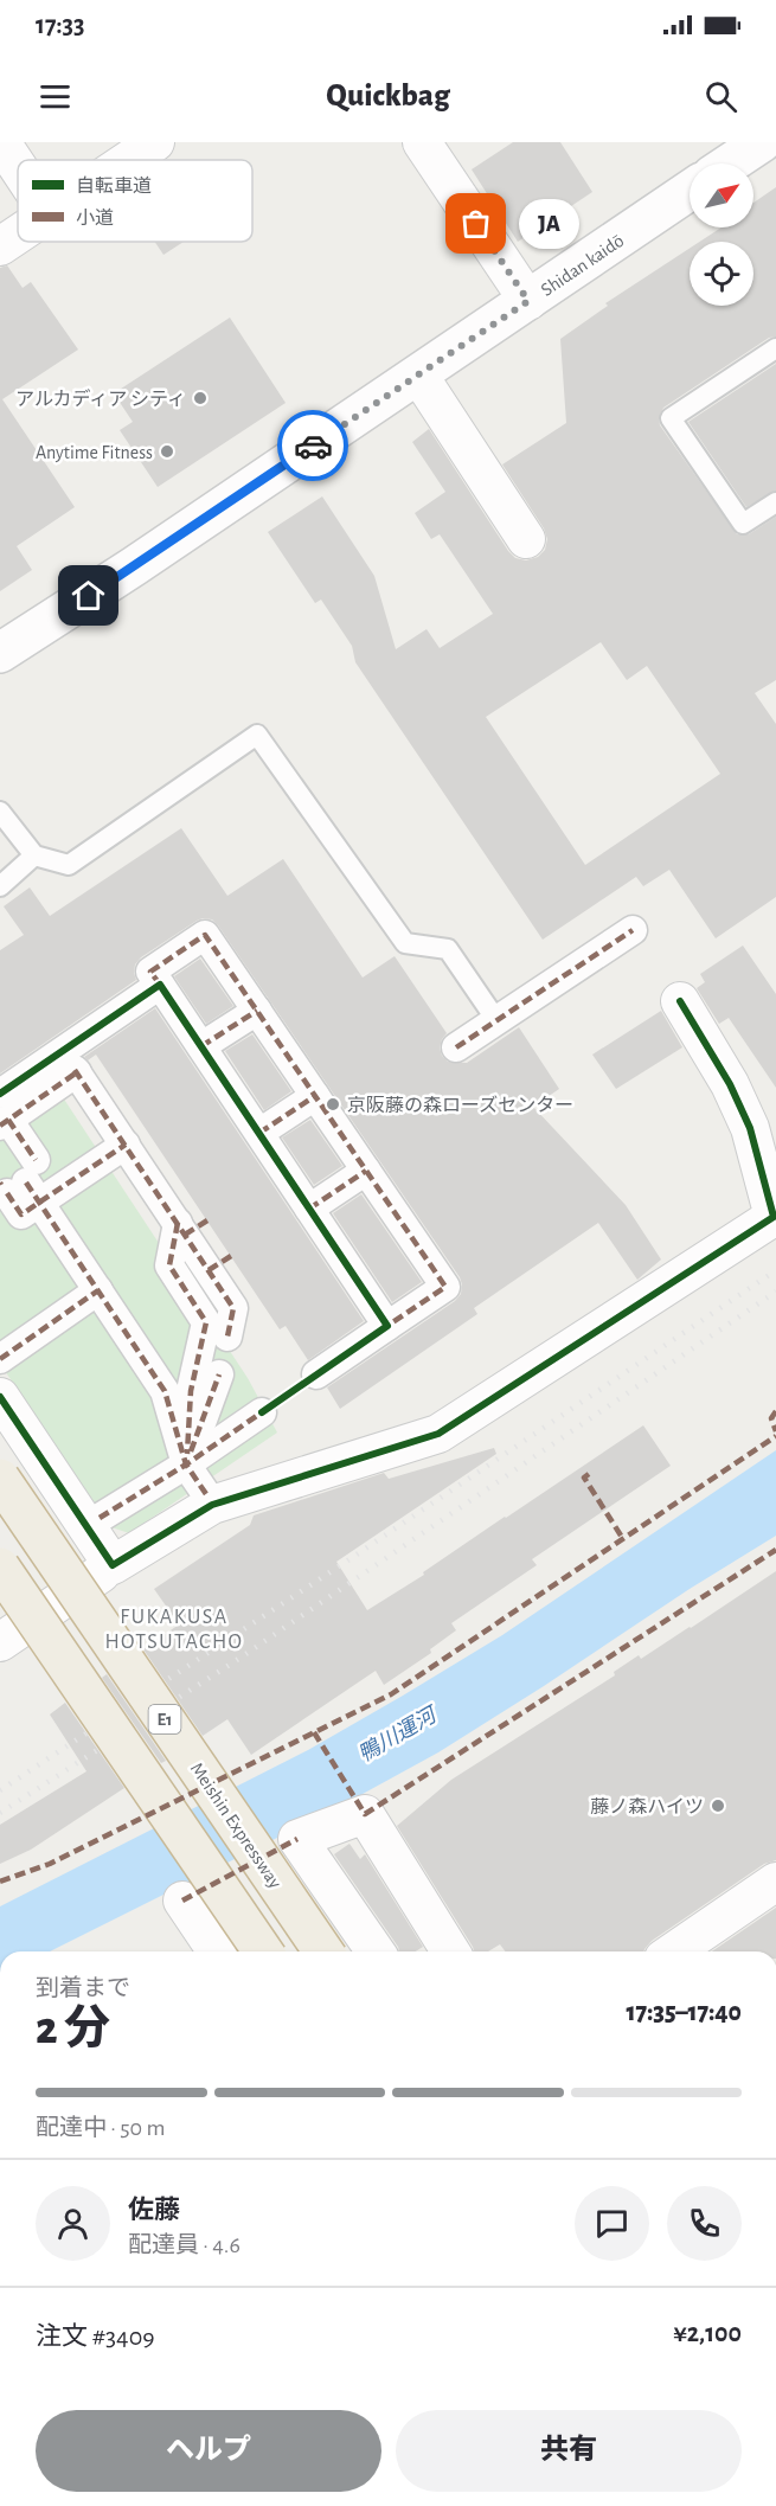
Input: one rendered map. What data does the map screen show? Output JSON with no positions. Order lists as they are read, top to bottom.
{
  "streets": {
    "highway": ["E1", "Meishin Expressway"],
    "street": ["Shidan kaidō"]
  },
  "districts": ["FUKAKUSA HOTSUTACHO"],
  "water": ["鴨川運河"],
  "places": [
    "JA",
    "アルカディア シティ",
    "Anytime Fitness",
    "京阪藤の森ローズセンター",
    "藤ノ森ハイツ"
  ],
  "legend": ["自転車道", "小道"],
  "north": "top right",
  "page": {
    "status": "17:33",
    "header": "Quickbag",
    "bubble": "JA",
    "heading": ["2 分", "到着まで", "17:35–17:40"],
    "panel": [
      "佐藤",
      "配達員 · 4.6",
      "注文 #3409",
      "¥2,100"
    ],
    "bar": "配達中 · 50 m",
    "buttons": ["ヘルプ", "共有"]
  }
}
